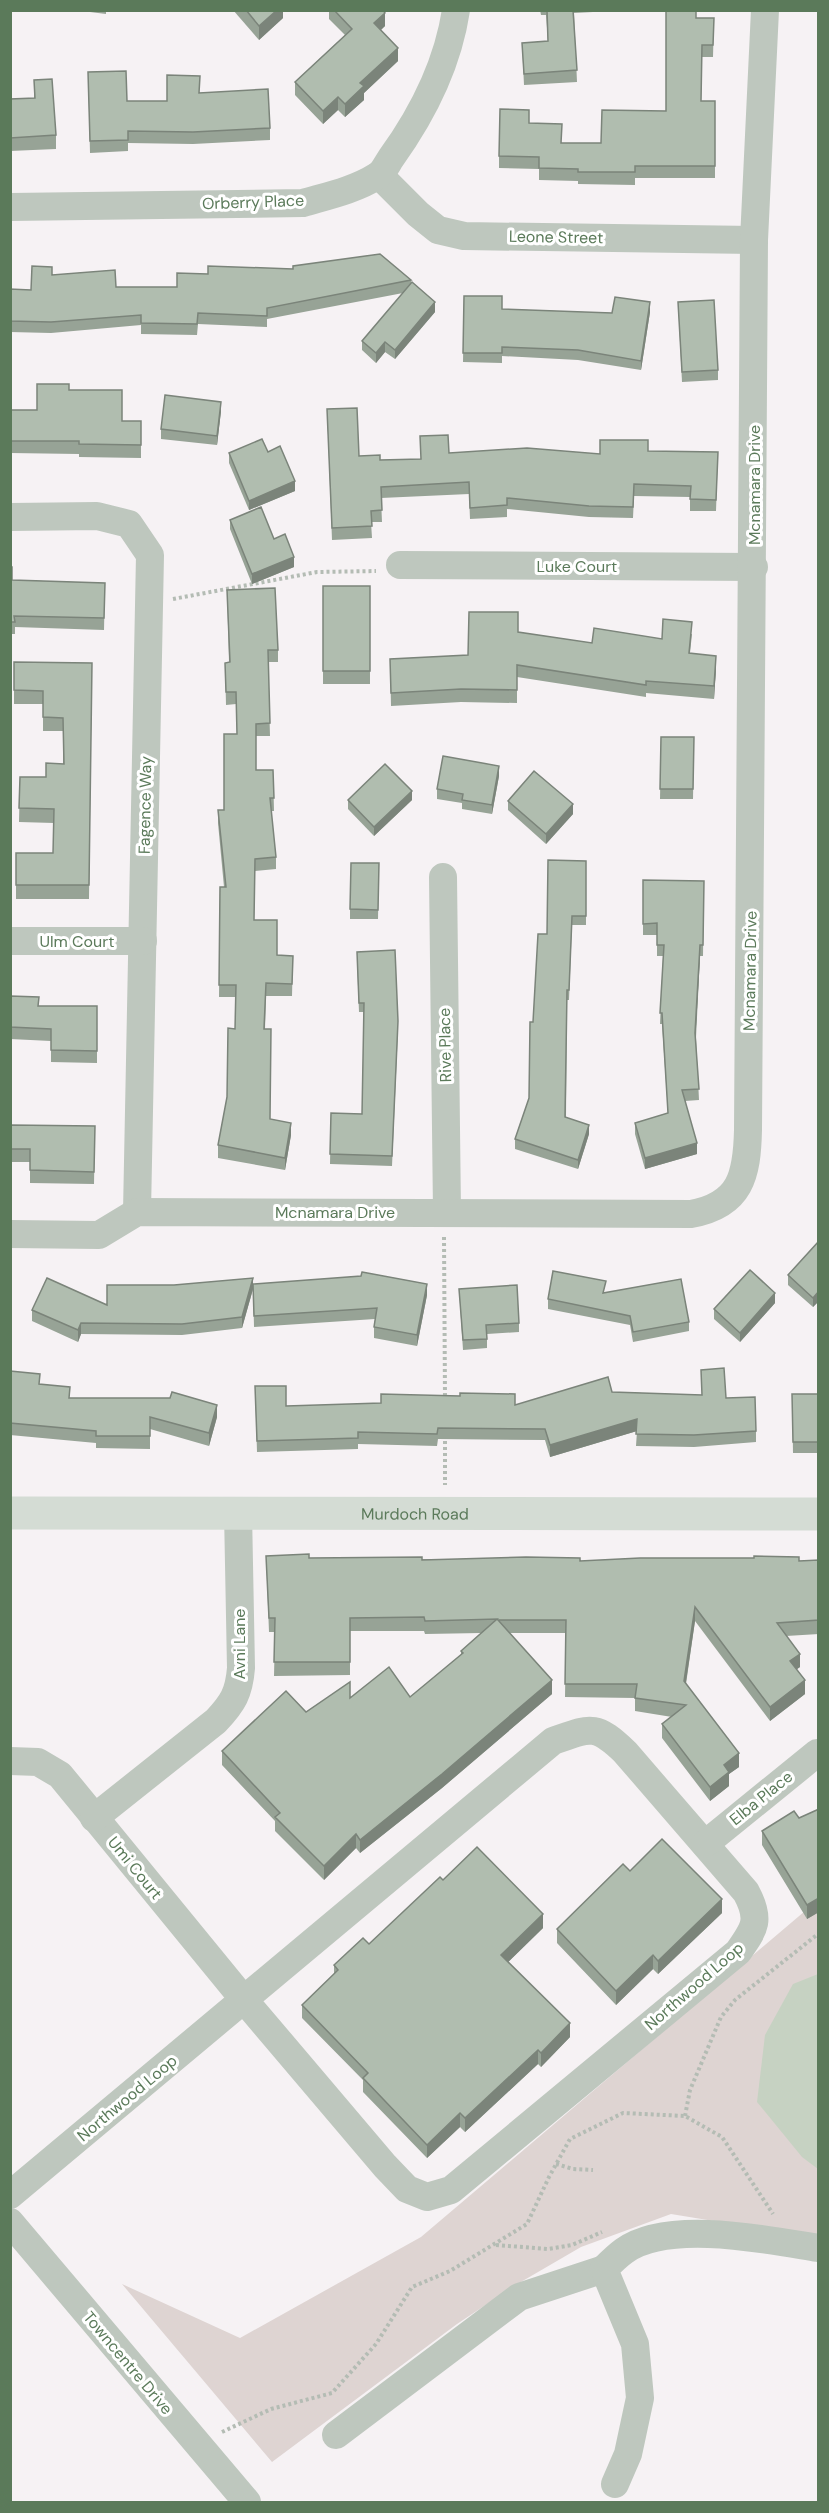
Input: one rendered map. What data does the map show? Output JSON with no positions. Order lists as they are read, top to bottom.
{
  "streets": {
    "main road": ["Murdoch Road"],
    "street": [
      "Orberry Place",
      "Leone Street",
      "Mcnamara Drive",
      "Luke Court",
      "Fagence Way",
      "Ulm Court",
      "Rive Place",
      "Avni Lane",
      "Elba Place",
      "Umi Court",
      "Northwood Loop",
      "Towncentre Drive"
    ]
  },
  "crossings": [
    ["Orberry Place", "Leone Street"],
    ["Leone Street", "Mcnamara Drive"],
    ["Mcnamara Drive", "Luke Court"],
    ["Mcnamara Drive", "Fagence Way"],
    ["Mcnamara Drive", "Rive Place"],
    ["Fagence Way", "Ulm Court"],
    ["Murdoch Road", "Avni Lane"],
    ["Avni Lane", "Umi Court"],
    ["Elba Place", "Northwood Loop"],
    ["Umi Court", "Northwood Loop"]
  ]
}
